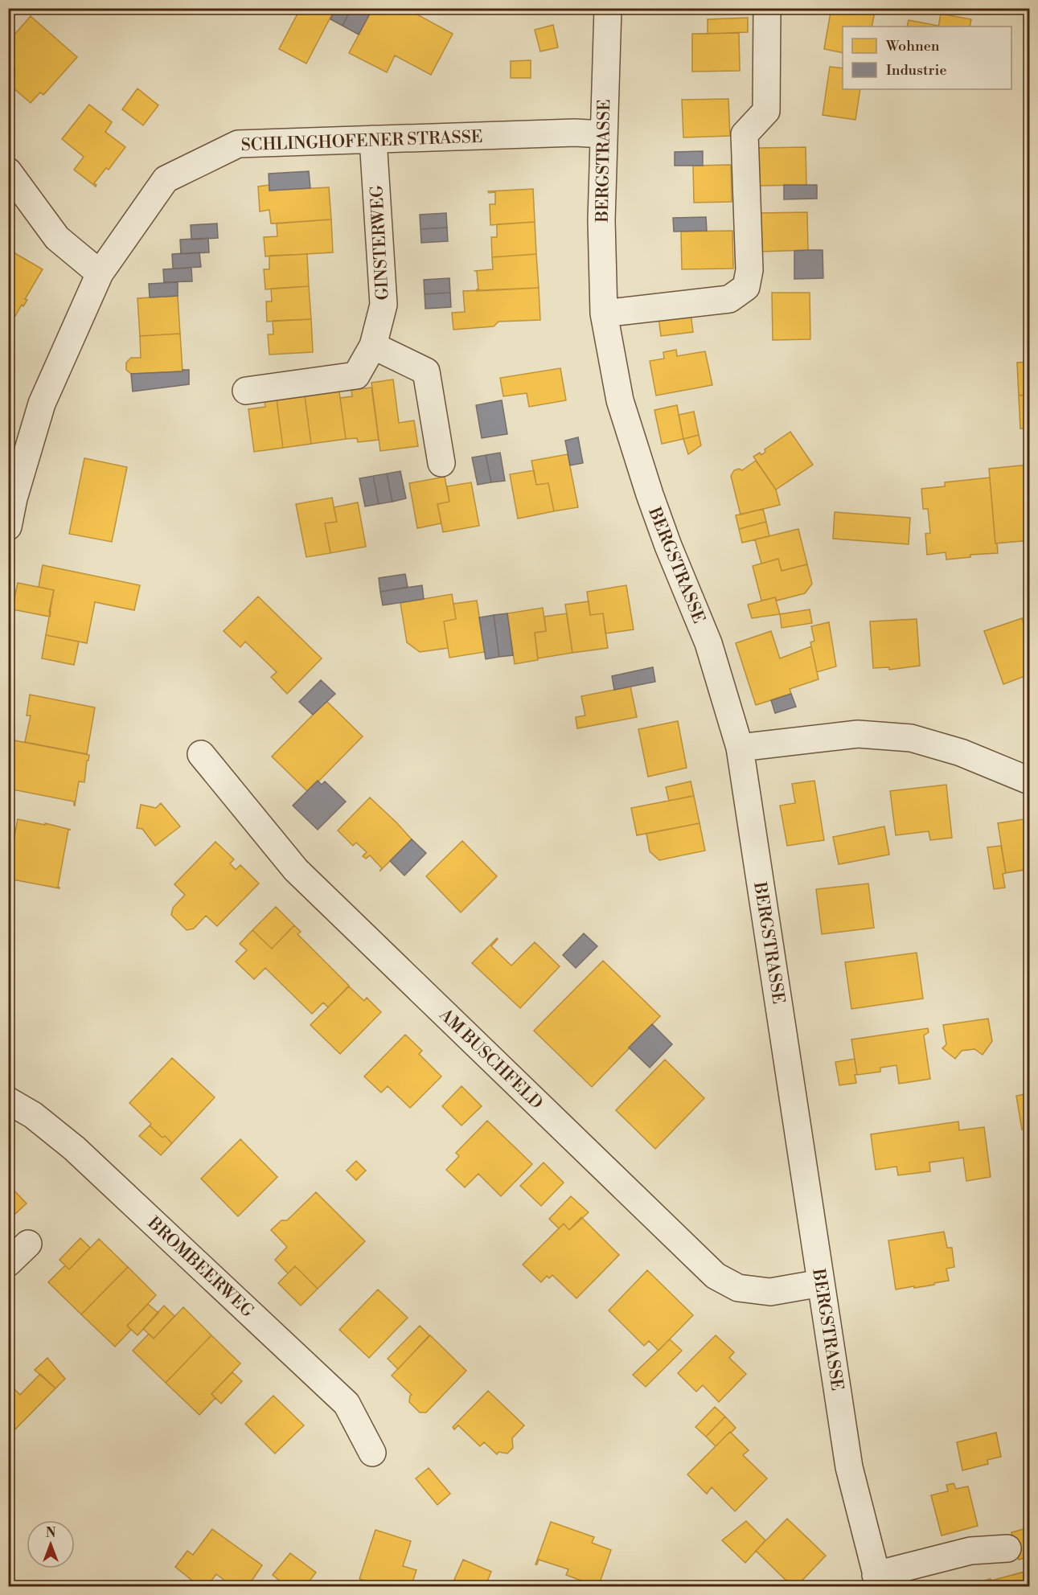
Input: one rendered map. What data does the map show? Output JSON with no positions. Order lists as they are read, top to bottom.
{
  "streets": {
    "street": [
      "SCHLINGHOFENER STRASSE",
      "BERGSTRASSE",
      "GINSTERWEG",
      "AM BUSCHFELD",
      "BROMBEERWEG"
    ]
  },
  "crossings": [
    ["SCHLINGHOFENER STRASSE", "BERGSTRASSE"],
    ["SCHLINGHOFENER STRASSE", "GINSTERWEG"],
    ["BERGSTRASSE", "AM BUSCHFELD"]
  ],
  "legend": ["Wohnen", "Industrie"],
  "north": "top"
}
